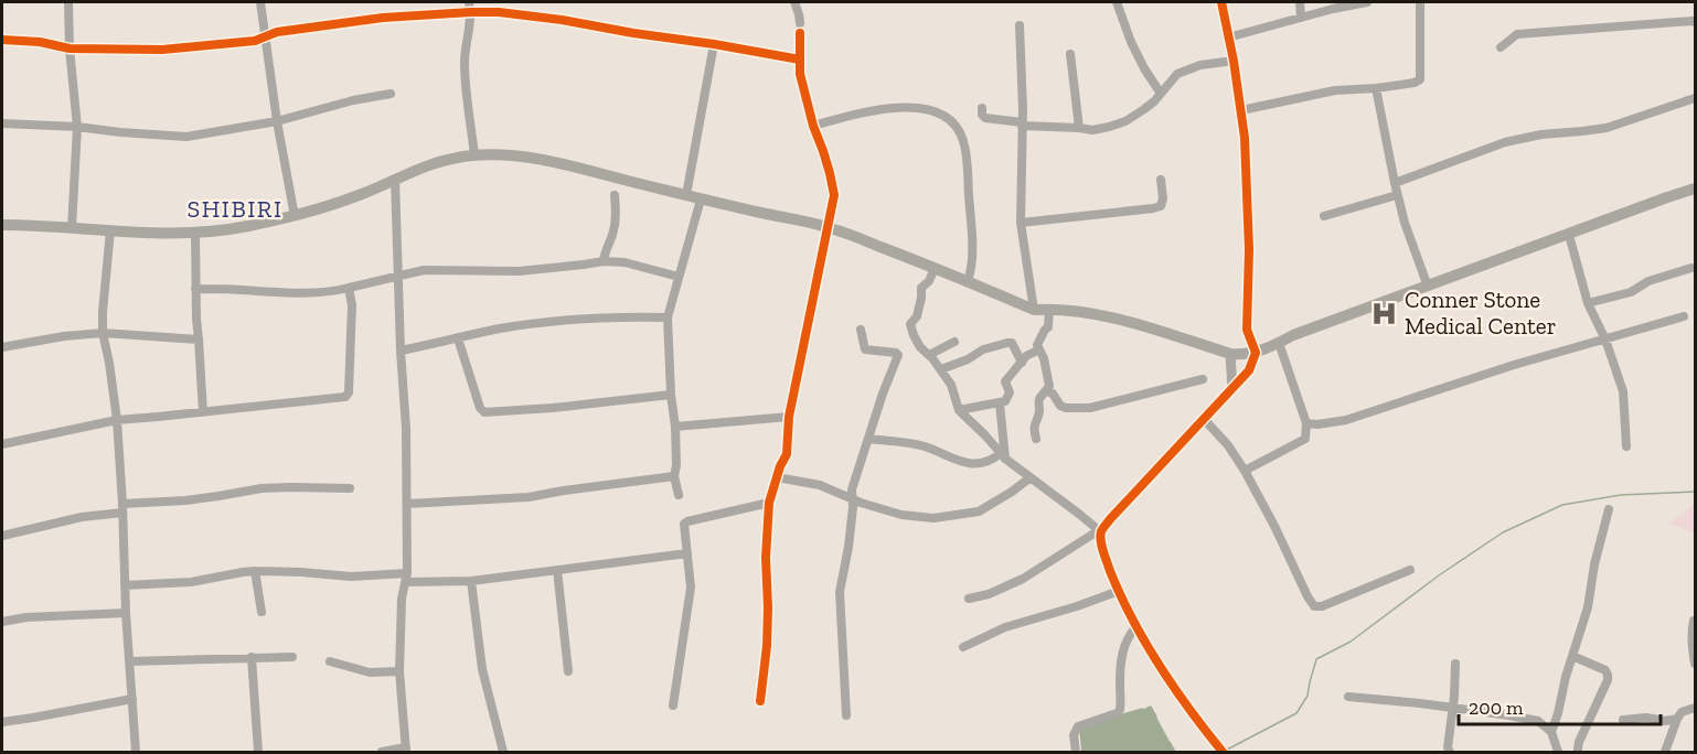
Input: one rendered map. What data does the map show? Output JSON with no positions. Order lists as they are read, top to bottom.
{
  "districts": ["SHIBIRI"],
  "places": {
    "hospital": ["Conner Stone Medical Center"]
  },
  "scale_bar": "200 m"
}
